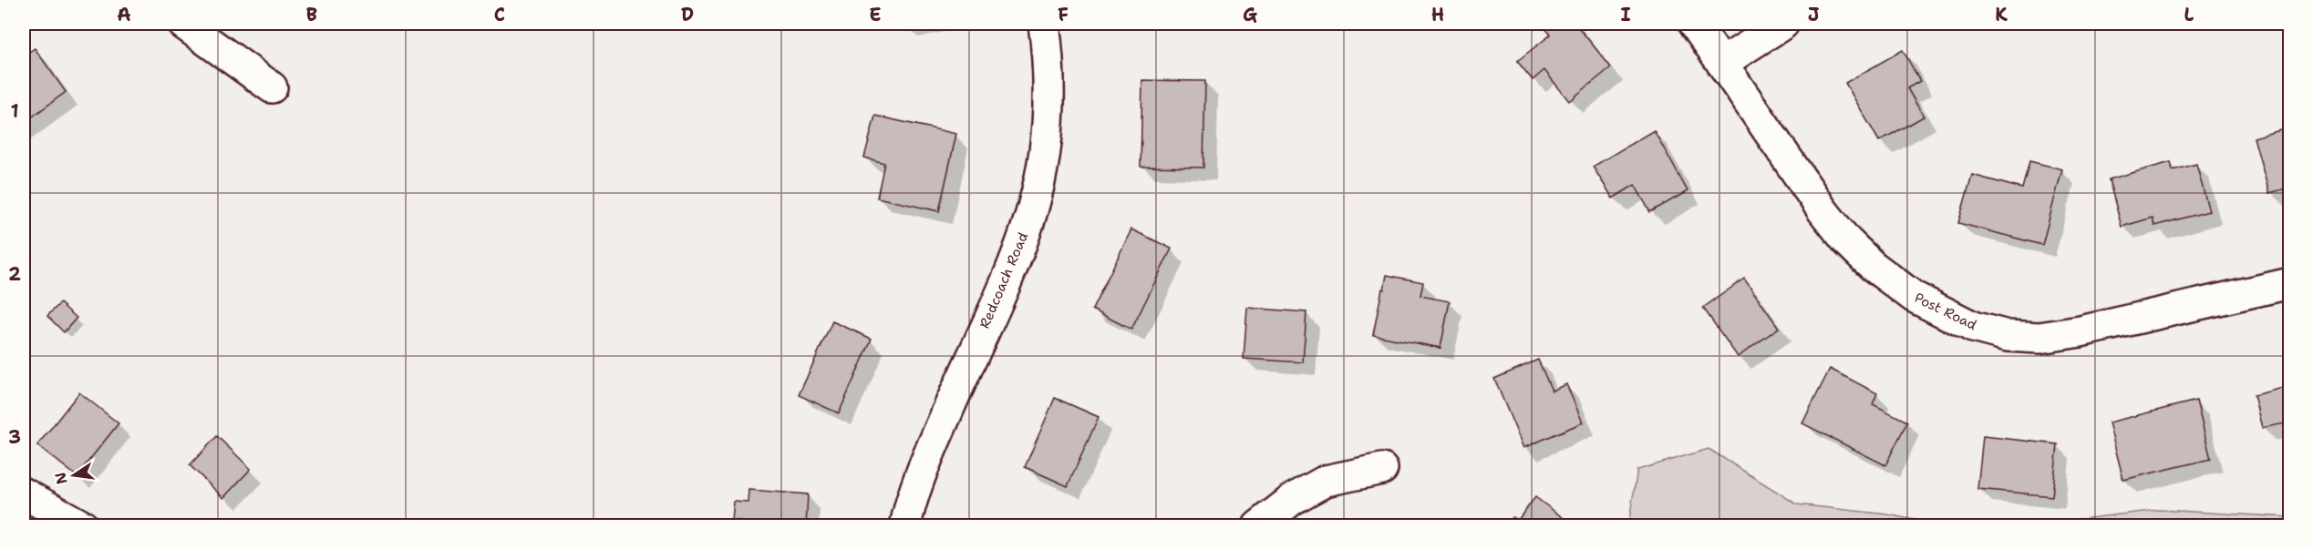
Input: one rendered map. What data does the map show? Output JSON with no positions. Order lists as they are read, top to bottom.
{
  "streets": {
    "street": ["Redcoach Road", "Post Road"]
  },
  "north": "left",
  "grid": {
    "columns": [
      "A",
      "B",
      "C",
      "D",
      "E",
      "F",
      "G",
      "H",
      "I",
      "J",
      "K",
      "L"
    ],
    "rows": ["1", "2", "3"]
  }
}
